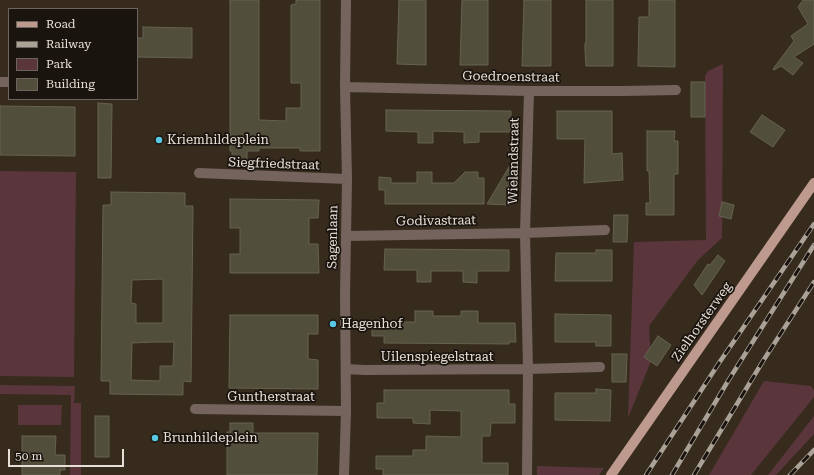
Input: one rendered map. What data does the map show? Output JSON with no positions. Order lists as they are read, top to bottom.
{
  "streets": {
    "main road": ["Zielhorsterweg"],
    "street": [
      "Goedroenstraat",
      "Wielandstraat",
      "Siegfriedstraat",
      "Godivastraat",
      "Sagenlaan",
      "Uilenspiegelstraat",
      "Guntherstraat"
    ]
  },
  "crossings": [
    ["Goedroenstraat", "Wielandstraat"],
    ["Goedroenstraat", "Sagenlaan"],
    ["Wielandstraat", "Godivastraat"],
    ["Wielandstraat", "Uilenspiegelstraat"],
    ["Siegfriedstraat", "Sagenlaan"],
    ["Godivastraat", "Sagenlaan"],
    ["Sagenlaan", "Uilenspiegelstraat"],
    ["Sagenlaan", "Guntherstraat"]
  ],
  "places": ["Kriemhildeplein", "Hagenhof", "Brunhildeplein"],
  "legend": [
    "Road",
    "Railway",
    "Park",
    "Building"
  ],
  "scale_bar": "50 m"
}
